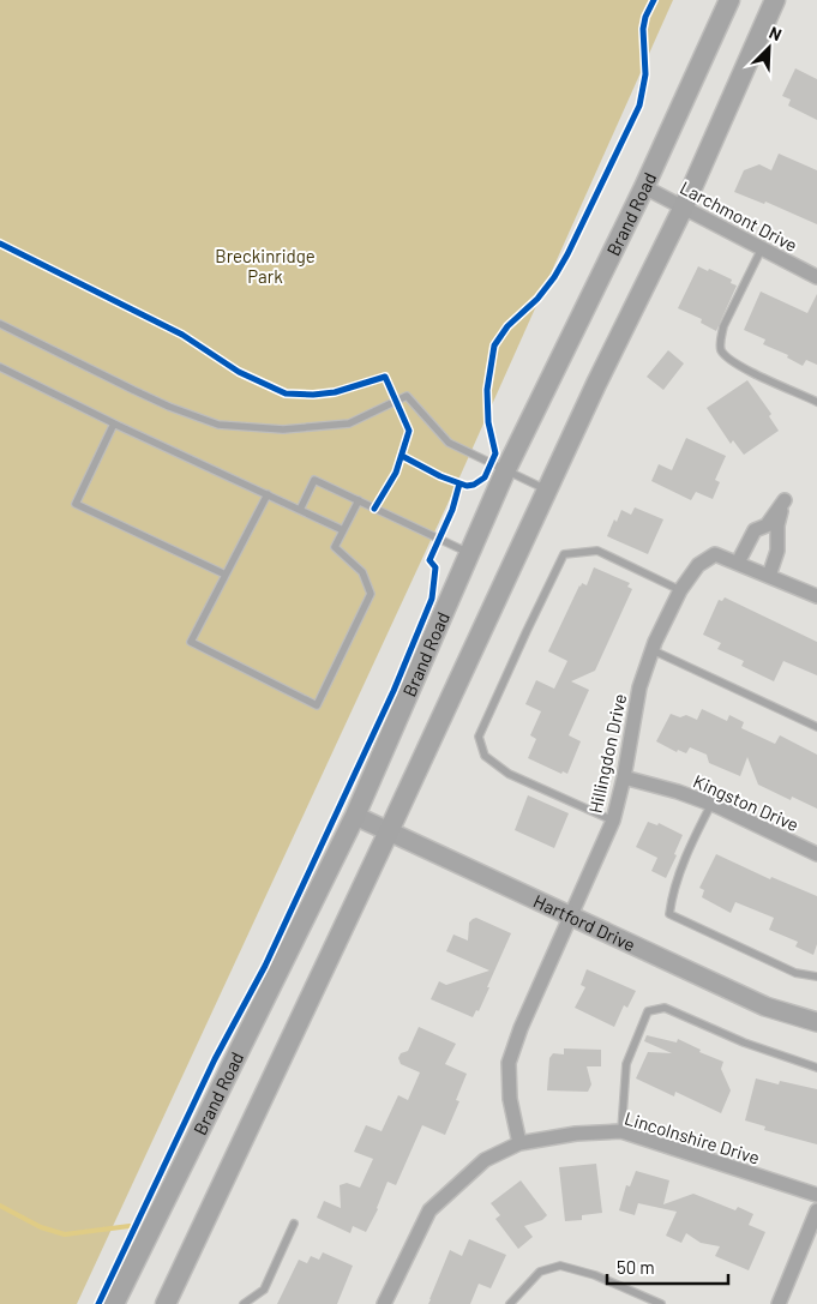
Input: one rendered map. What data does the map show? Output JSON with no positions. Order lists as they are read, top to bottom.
{
  "streets": {
    "main road": ["Brand Road"],
    "street": [
      "Larchmont Drive",
      "Hillingdon Drive",
      "Kingston Drive",
      "Hartford Drive",
      "Lincolnshire Drive"
    ]
  },
  "crossings": [
    ["Brand Road", "Larchmont Drive"],
    ["Brand Road", "Hartford Drive"],
    ["Hillingdon Drive", "Kingston Drive"],
    ["Hillingdon Drive", "Hartford Drive"],
    ["Hillingdon Drive", "Lincolnshire Drive"]
  ],
  "parks": ["Breckinridge Park"],
  "scale_bar": "50 m",
  "north": "top right"
}
